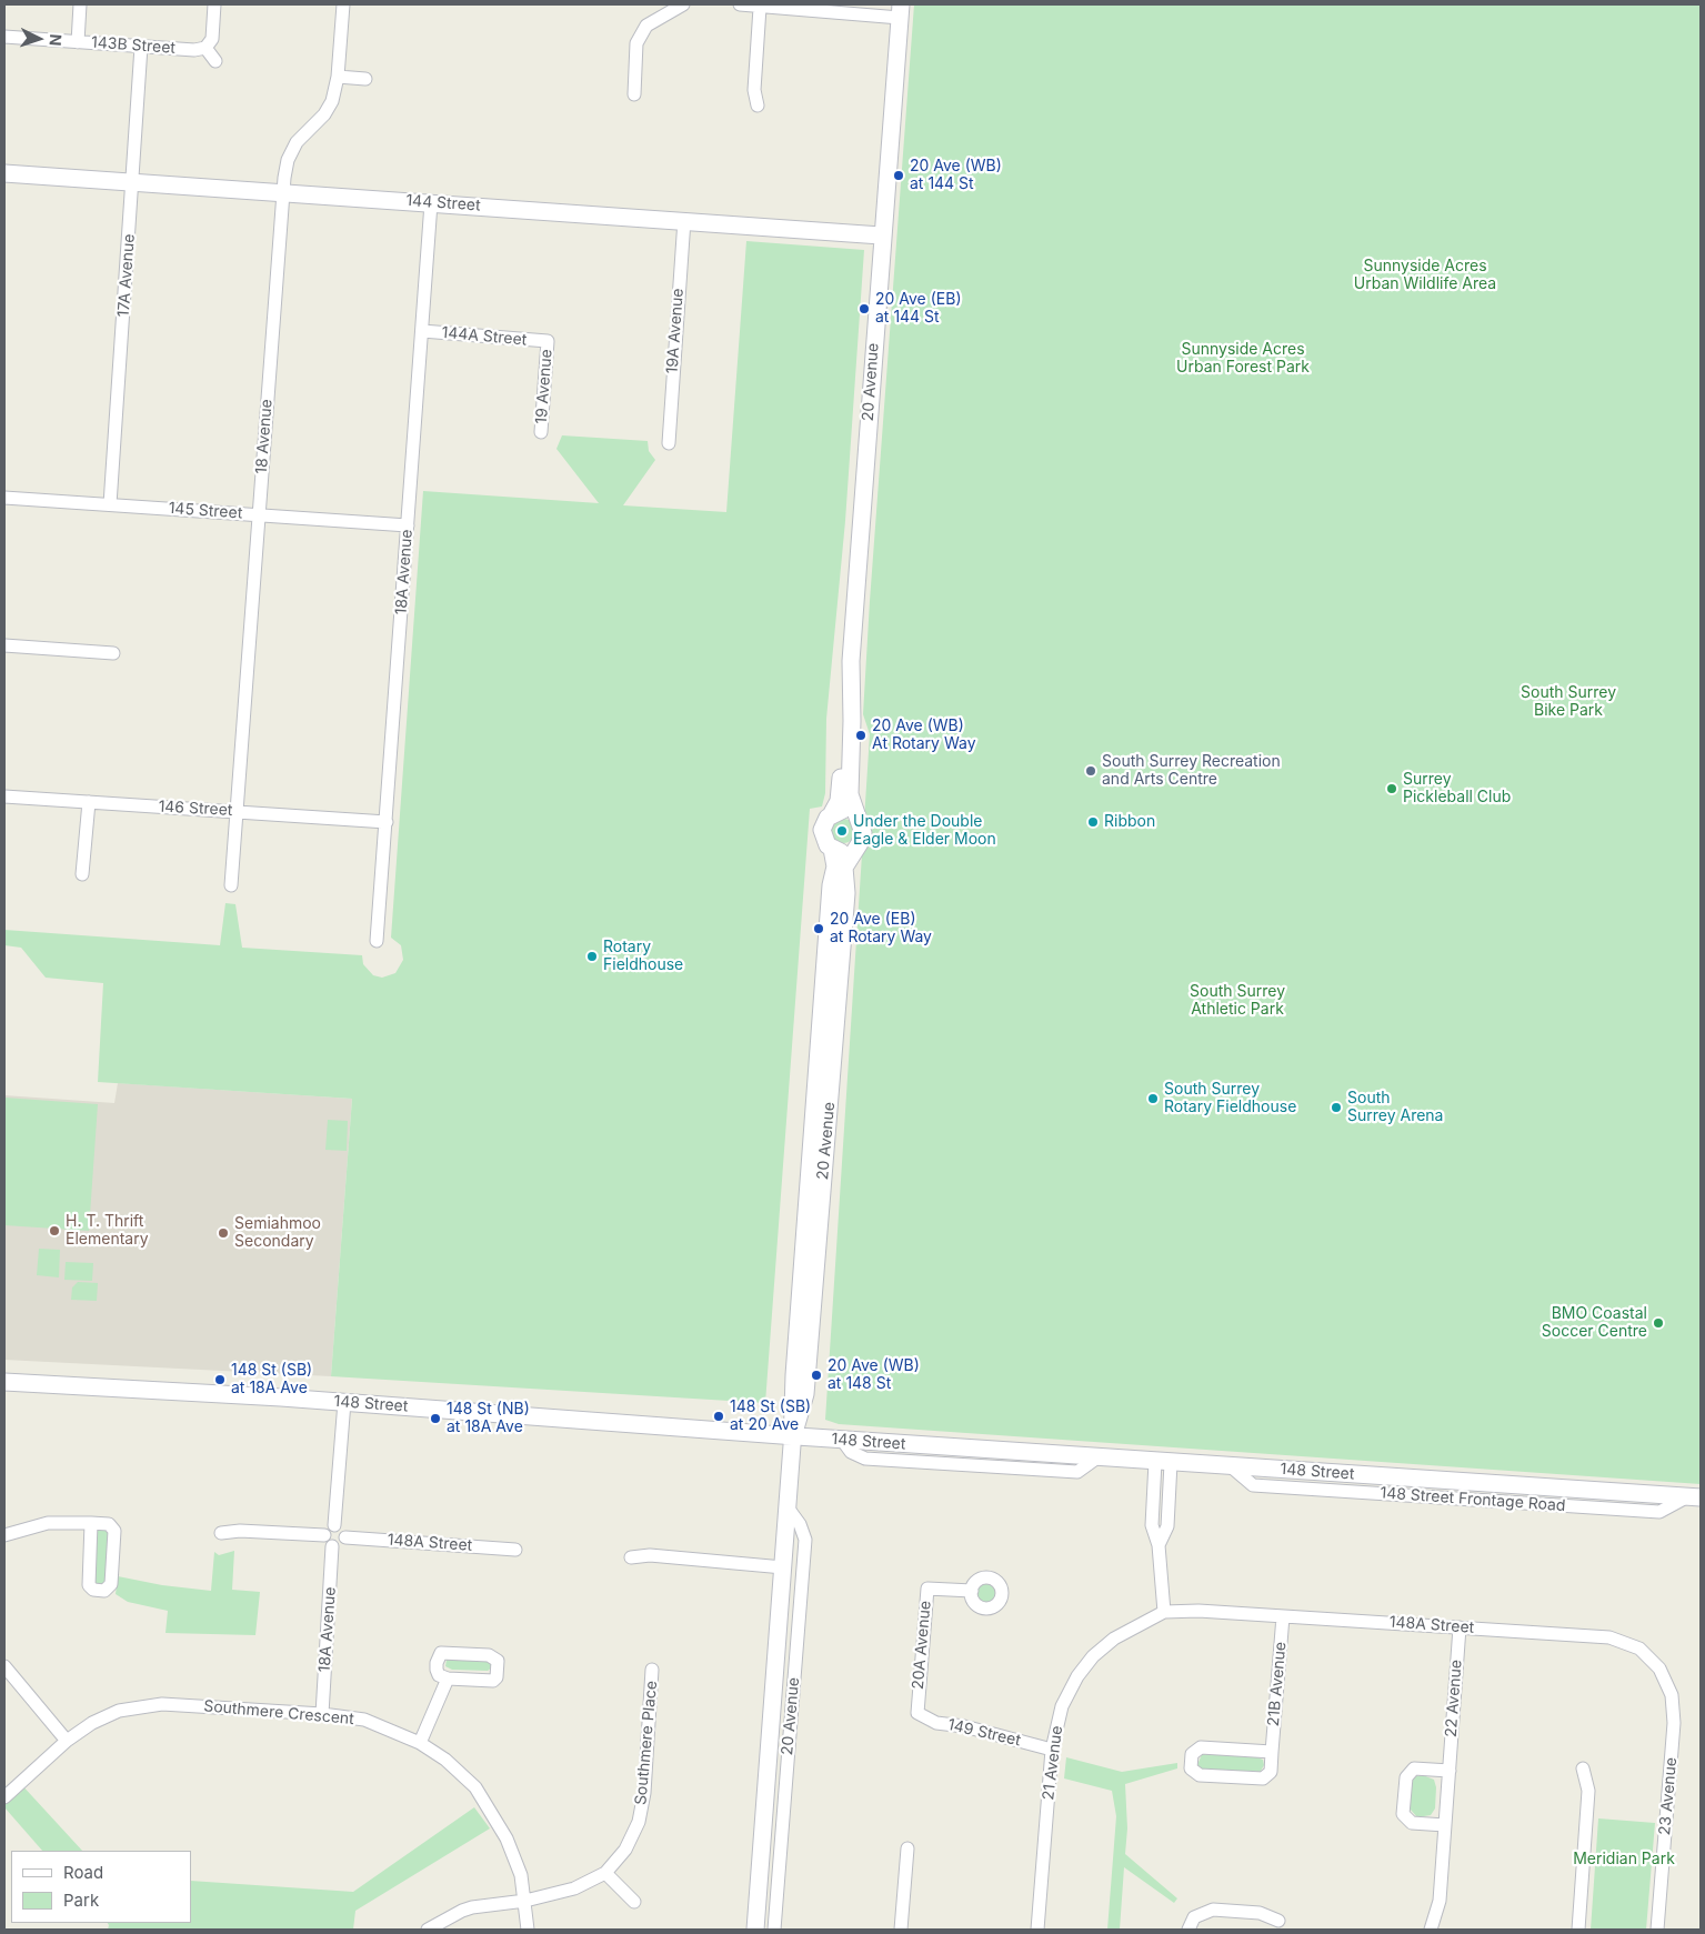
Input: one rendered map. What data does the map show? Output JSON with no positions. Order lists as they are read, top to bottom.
{
  "streets": {
    "street": [
      "143B Street",
      "144 Street",
      "17A Avenue",
      "19A Avenue",
      "144A Street",
      "20 Avenue",
      "19 Avenue",
      "18 Avenue",
      "145 Street",
      "18A Avenue",
      "146 Street",
      "148 Street",
      "148A Street",
      "20A Avenue",
      "21B Avenue",
      "22 Avenue",
      "Southmere Crescent",
      "149 Street",
      "Southmere Place",
      "21 Avenue",
      "23 Avenue"
    ]
  },
  "crossings": [
    ["143B Street", "17A Avenue"],
    ["144 Street", "17A Avenue"],
    ["144 Street", "19A Avenue"],
    ["144 Street", "20 Avenue"],
    ["144 Street", "18 Avenue"],
    ["144 Street", "18A Avenue"],
    ["17A Avenue", "145 Street"],
    ["144A Street", "19 Avenue"],
    ["144A Street", "18A Avenue"],
    ["20 Avenue", "148 Street"],
    ["18 Avenue", "145 Street"],
    ["18 Avenue", "146 Street"],
    ["145 Street", "18A Avenue"],
    ["18A Avenue", "146 Street"],
    ["18A Avenue", "148A Street"],
    ["18A Avenue", "Southmere Crescent"],
    ["148A Street", "21B Avenue"],
    ["148A Street", "22 Avenue"],
    ["148A Street", "21 Avenue"],
    ["148A Street", "23 Avenue"],
    ["20A Avenue", "149 Street"],
    ["Southmere Crescent", "Southmere Place"],
    ["149 Street", "21 Avenue"]
  ],
  "parks": [
    "Sunnyside Acres Urban Wildlife Area",
    "Sunnyside Acres Urban Forest Park",
    "South Surrey Bike Park",
    "South Surrey Athletic Park",
    "Meridian Park"
  ],
  "places": [
    "20 Ave (WB) at 144 St",
    "20 Ave (EB) at 144 St",
    "20 Ave (WB) At Rotary Way",
    "South Surrey Recreation and Arts Centre",
    "Surrey Pickleball Club",
    "Ribbon",
    "Under the Double Eagle & Elder Moon",
    "20 Ave (EB) at Rotary Way",
    "Rotary Fieldhouse",
    "South Surrey Rotary Fieldhouse",
    "South Surrey Arena",
    "H. T. Thrift Elementary",
    "Semiahmoo Secondary",
    "BMO Coastal Soccer Centre",
    "20 Ave (WB) at 148 St",
    "148 St (SB) at 18A Ave",
    "148 St (SB) at 20 Ave",
    "148 St (NB) at 18A Ave"
  ],
  "legend": ["Road", "Park"],
  "north": "right"
}
